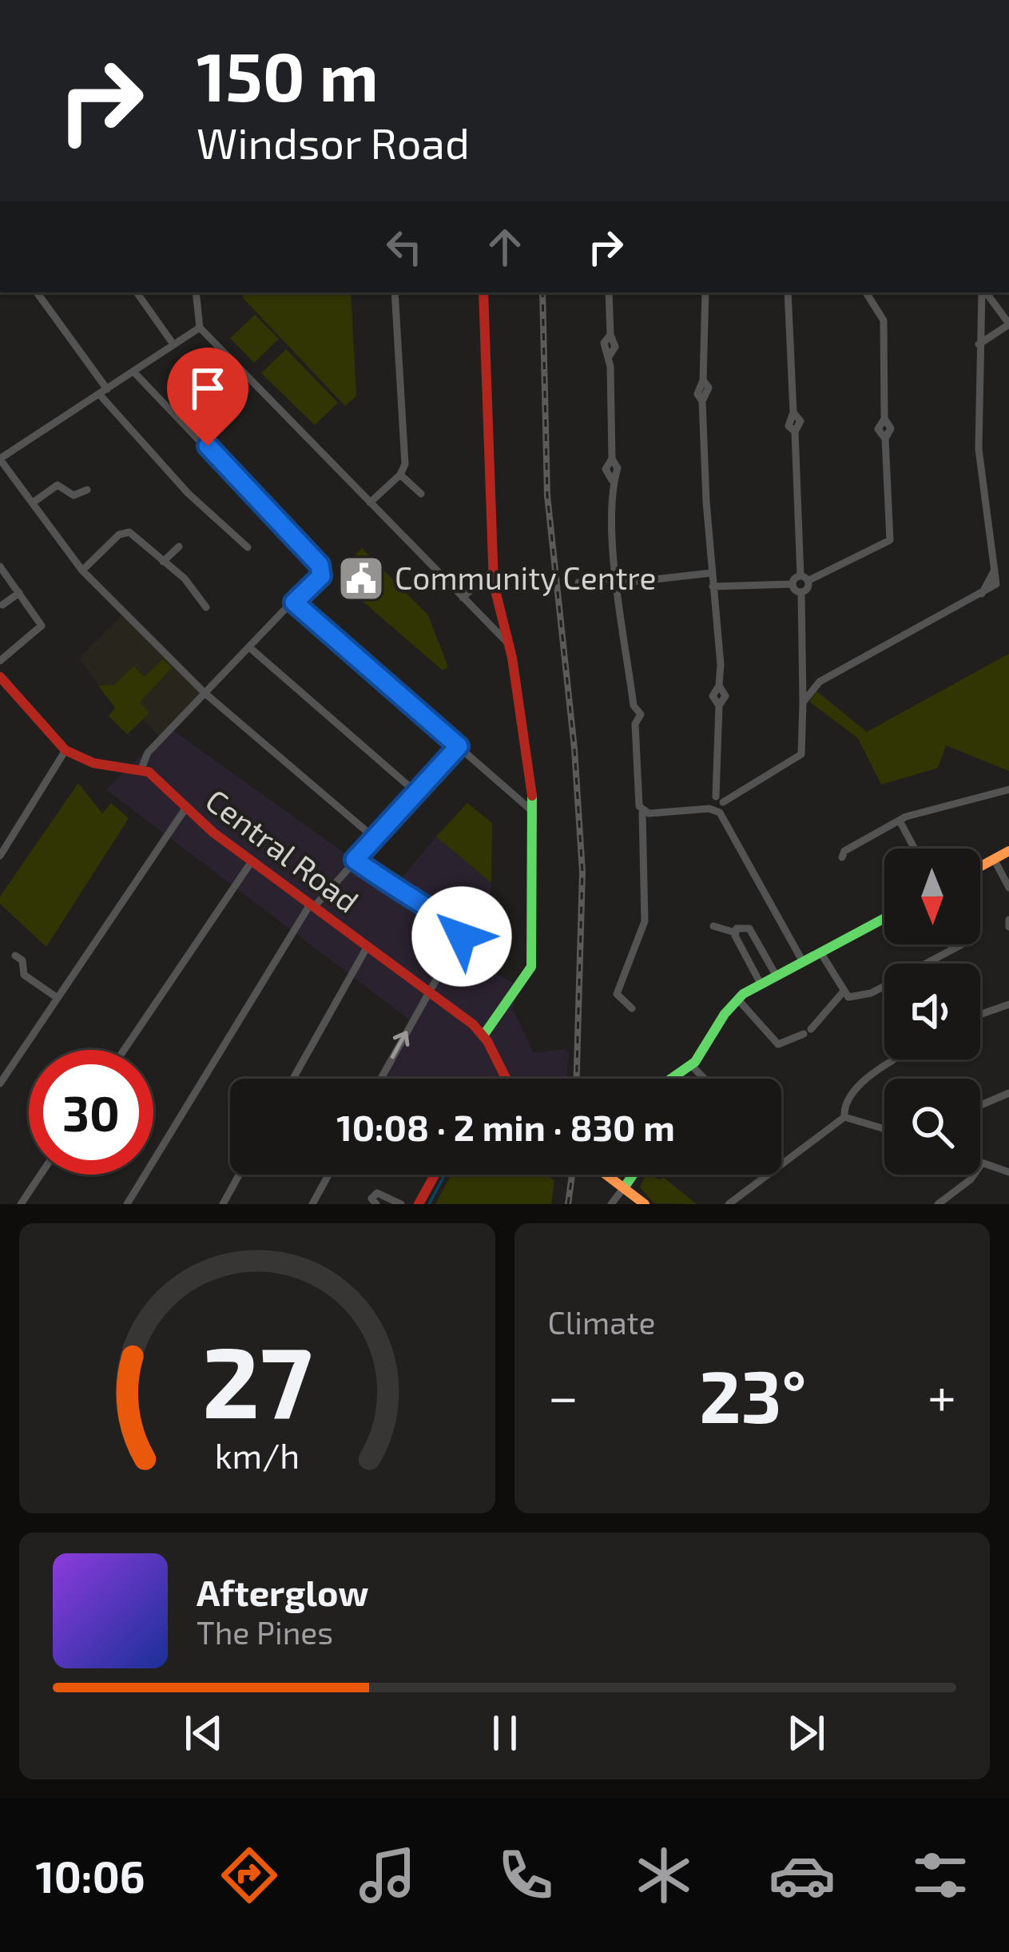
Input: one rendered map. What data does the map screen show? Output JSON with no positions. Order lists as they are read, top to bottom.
{
  "streets": {
    "street": ["Central Road"]
  },
  "places": {
    "public building": ["Community Centre"]
  },
  "north": "bottom",
  "page": {
    "turn": ["150 m", "Windsor Road"],
    "limit": "30",
    "trip": "10:08 · 2 min · 830 m",
    "tile": "Climate",
    "heat": ["−", "23°", "+"],
    "song": ["Afterglow", "The Pines"],
    "tabs": "10:06",
    "gauge": ["27", "km/h"]
  }
}
